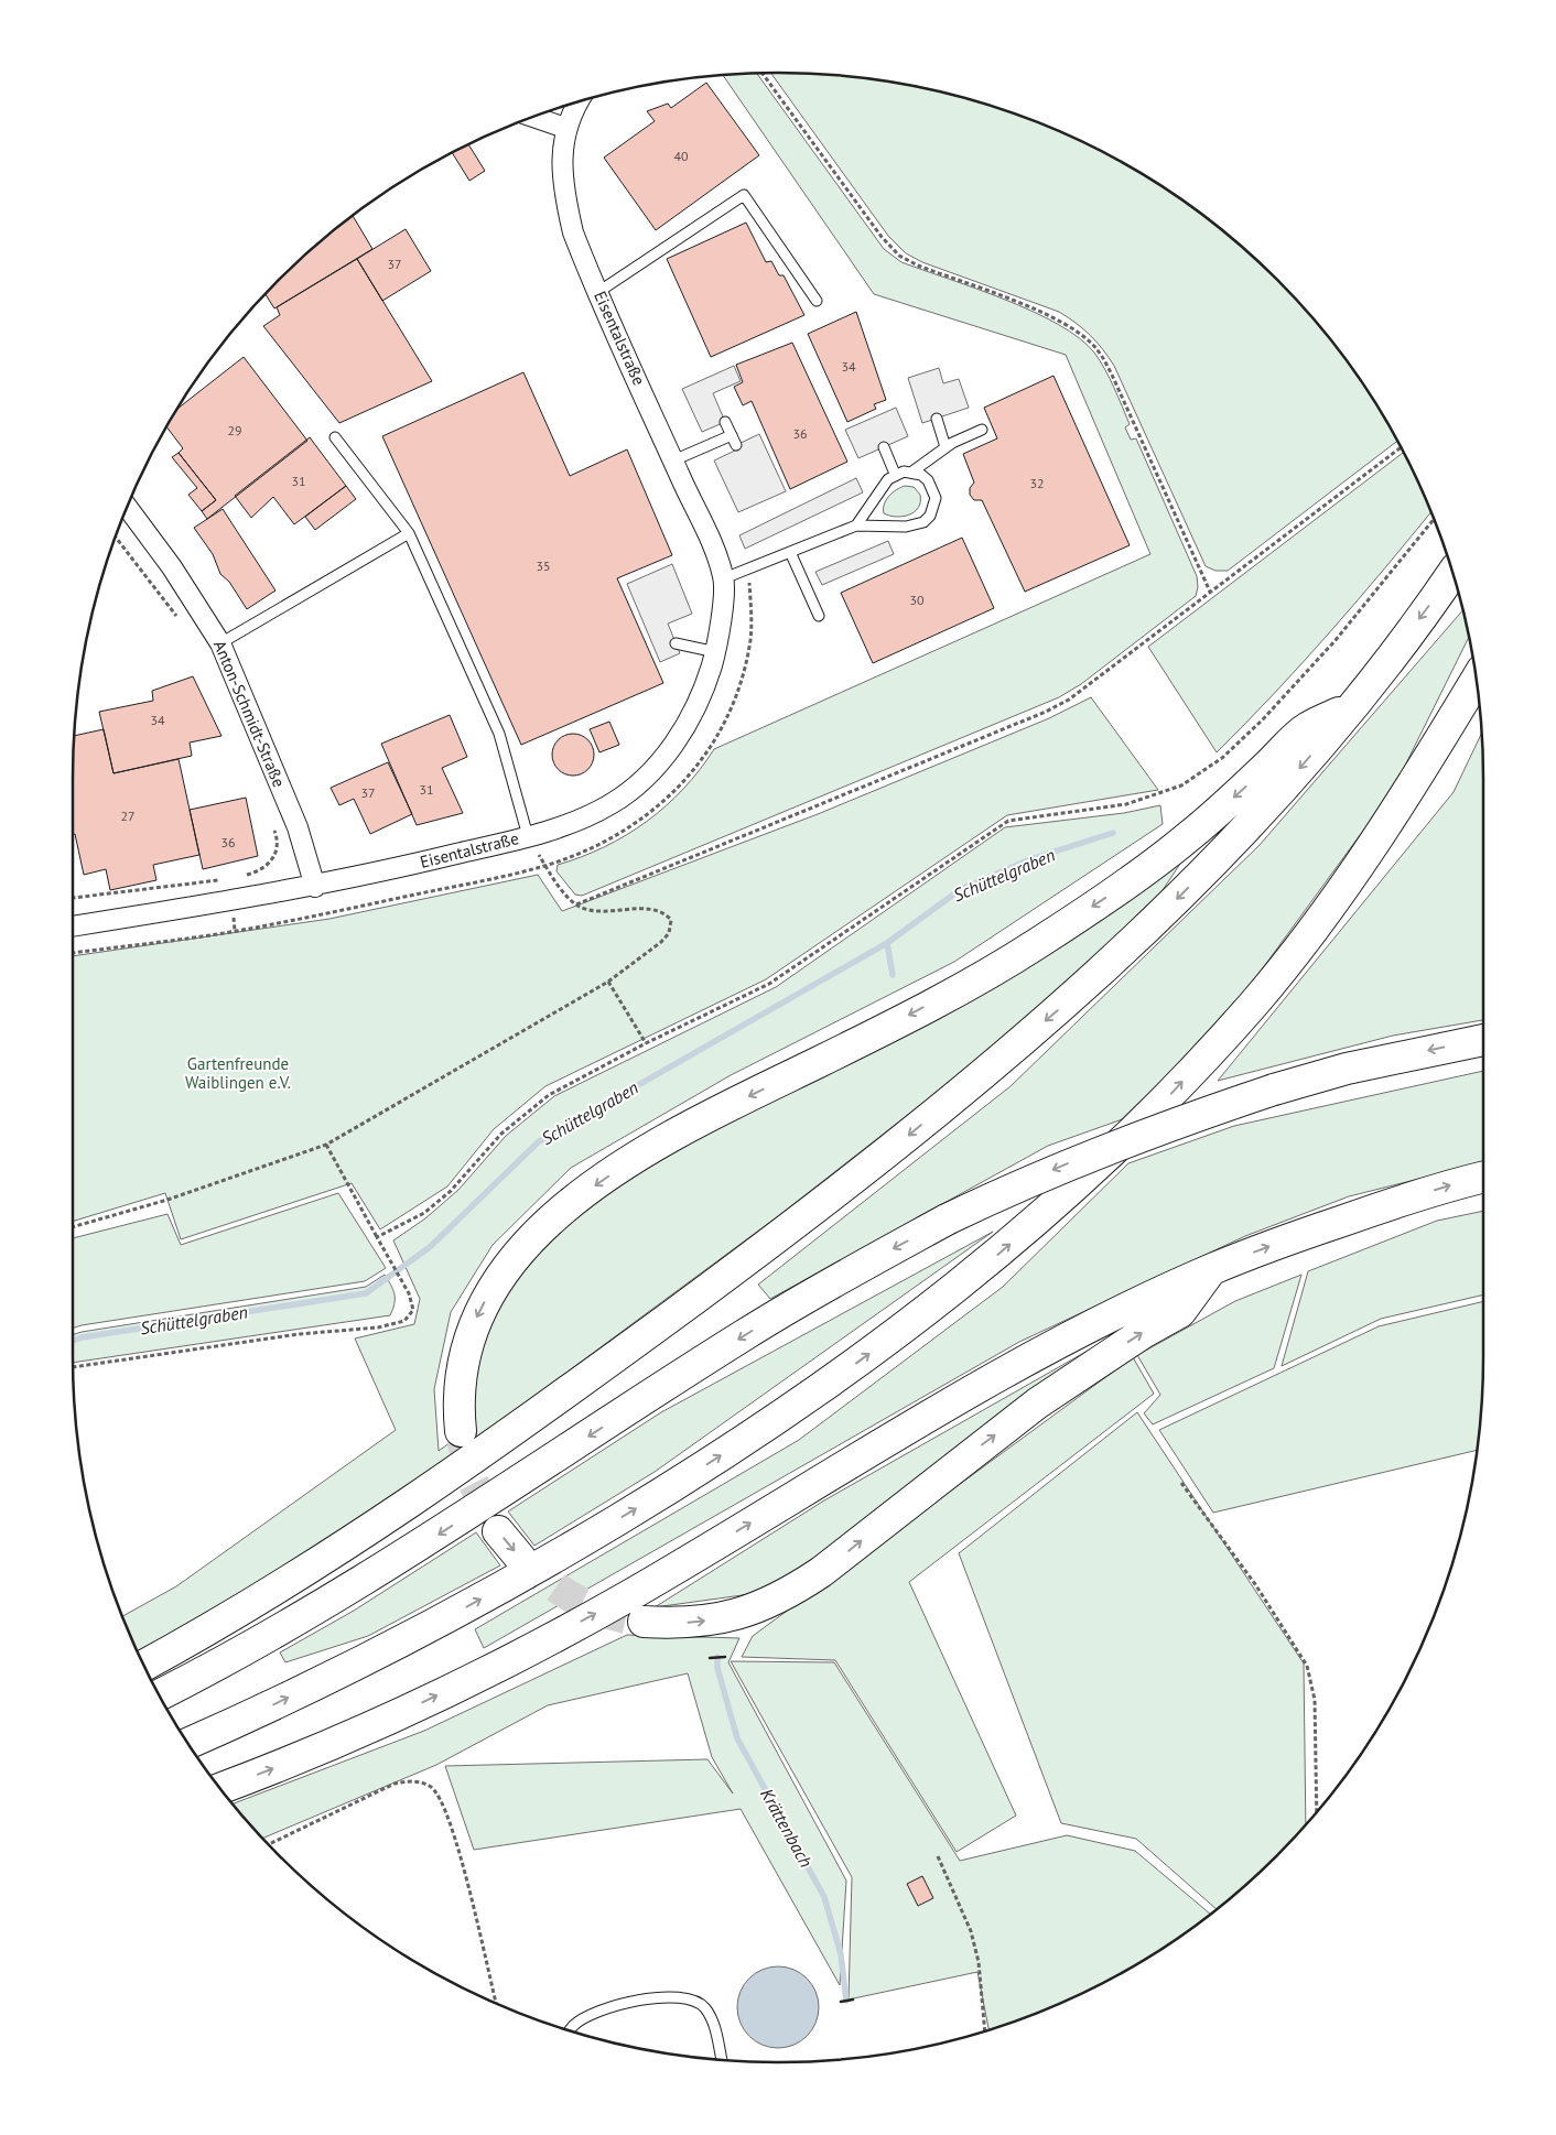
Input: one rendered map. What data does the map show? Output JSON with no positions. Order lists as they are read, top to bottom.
{
  "streets": {
    "street": ["Eisentalstraße", "Anton-Schmidt-Straße"]
  },
  "crossings": [
    ["Eisentalstraße", "Anton-Schmidt-Straße"]
  ],
  "water": ["Schüttelgraben", "Krättenbach"],
  "parks": ["Gartenfreunde Waiblingen e.V."],
  "house_numbers": [
    "40",
    "37",
    "34",
    "29",
    "36",
    "31",
    "32",
    "35",
    "30",
    "34",
    "31",
    "37",
    "27",
    "36"
  ]
}
